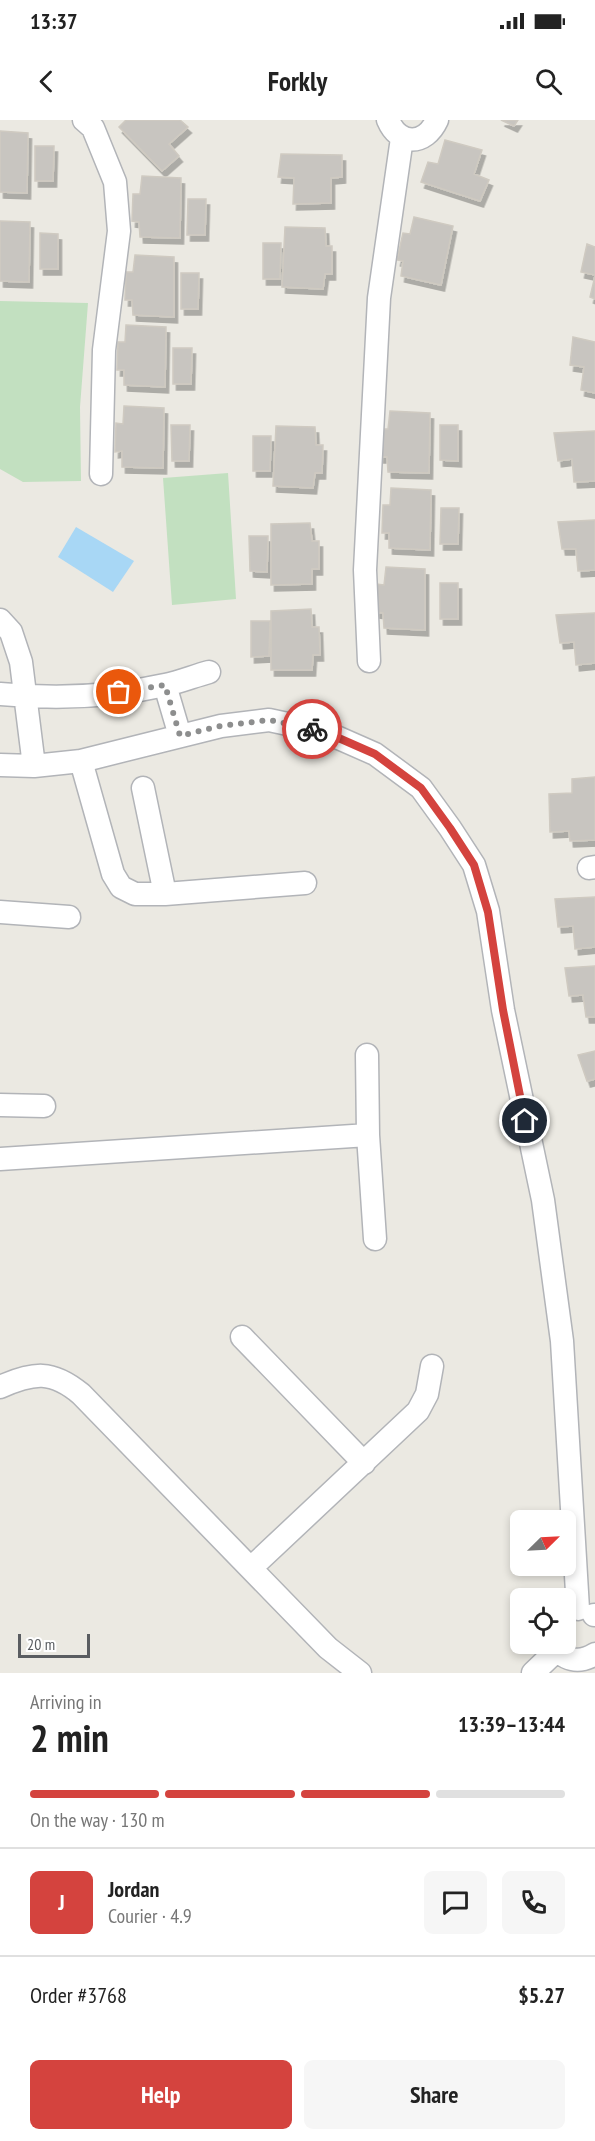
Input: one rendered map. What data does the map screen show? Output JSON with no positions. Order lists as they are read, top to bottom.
{
  "scale_bar": "20 m",
  "north": "top right",
  "page": {
    "status": "13:37",
    "header": "Forkly",
    "scale": "20 m",
    "heading": ["2 min", "Arriving in", "13:39–13:44"],
    "panel": [
      "Jordan",
      "Courier · 4.9",
      "Order #3768",
      "$5.27"
    ],
    "bar": "On the way · 130 m",
    "round": "J",
    "buttons": ["Help", "Share"]
  }
}
